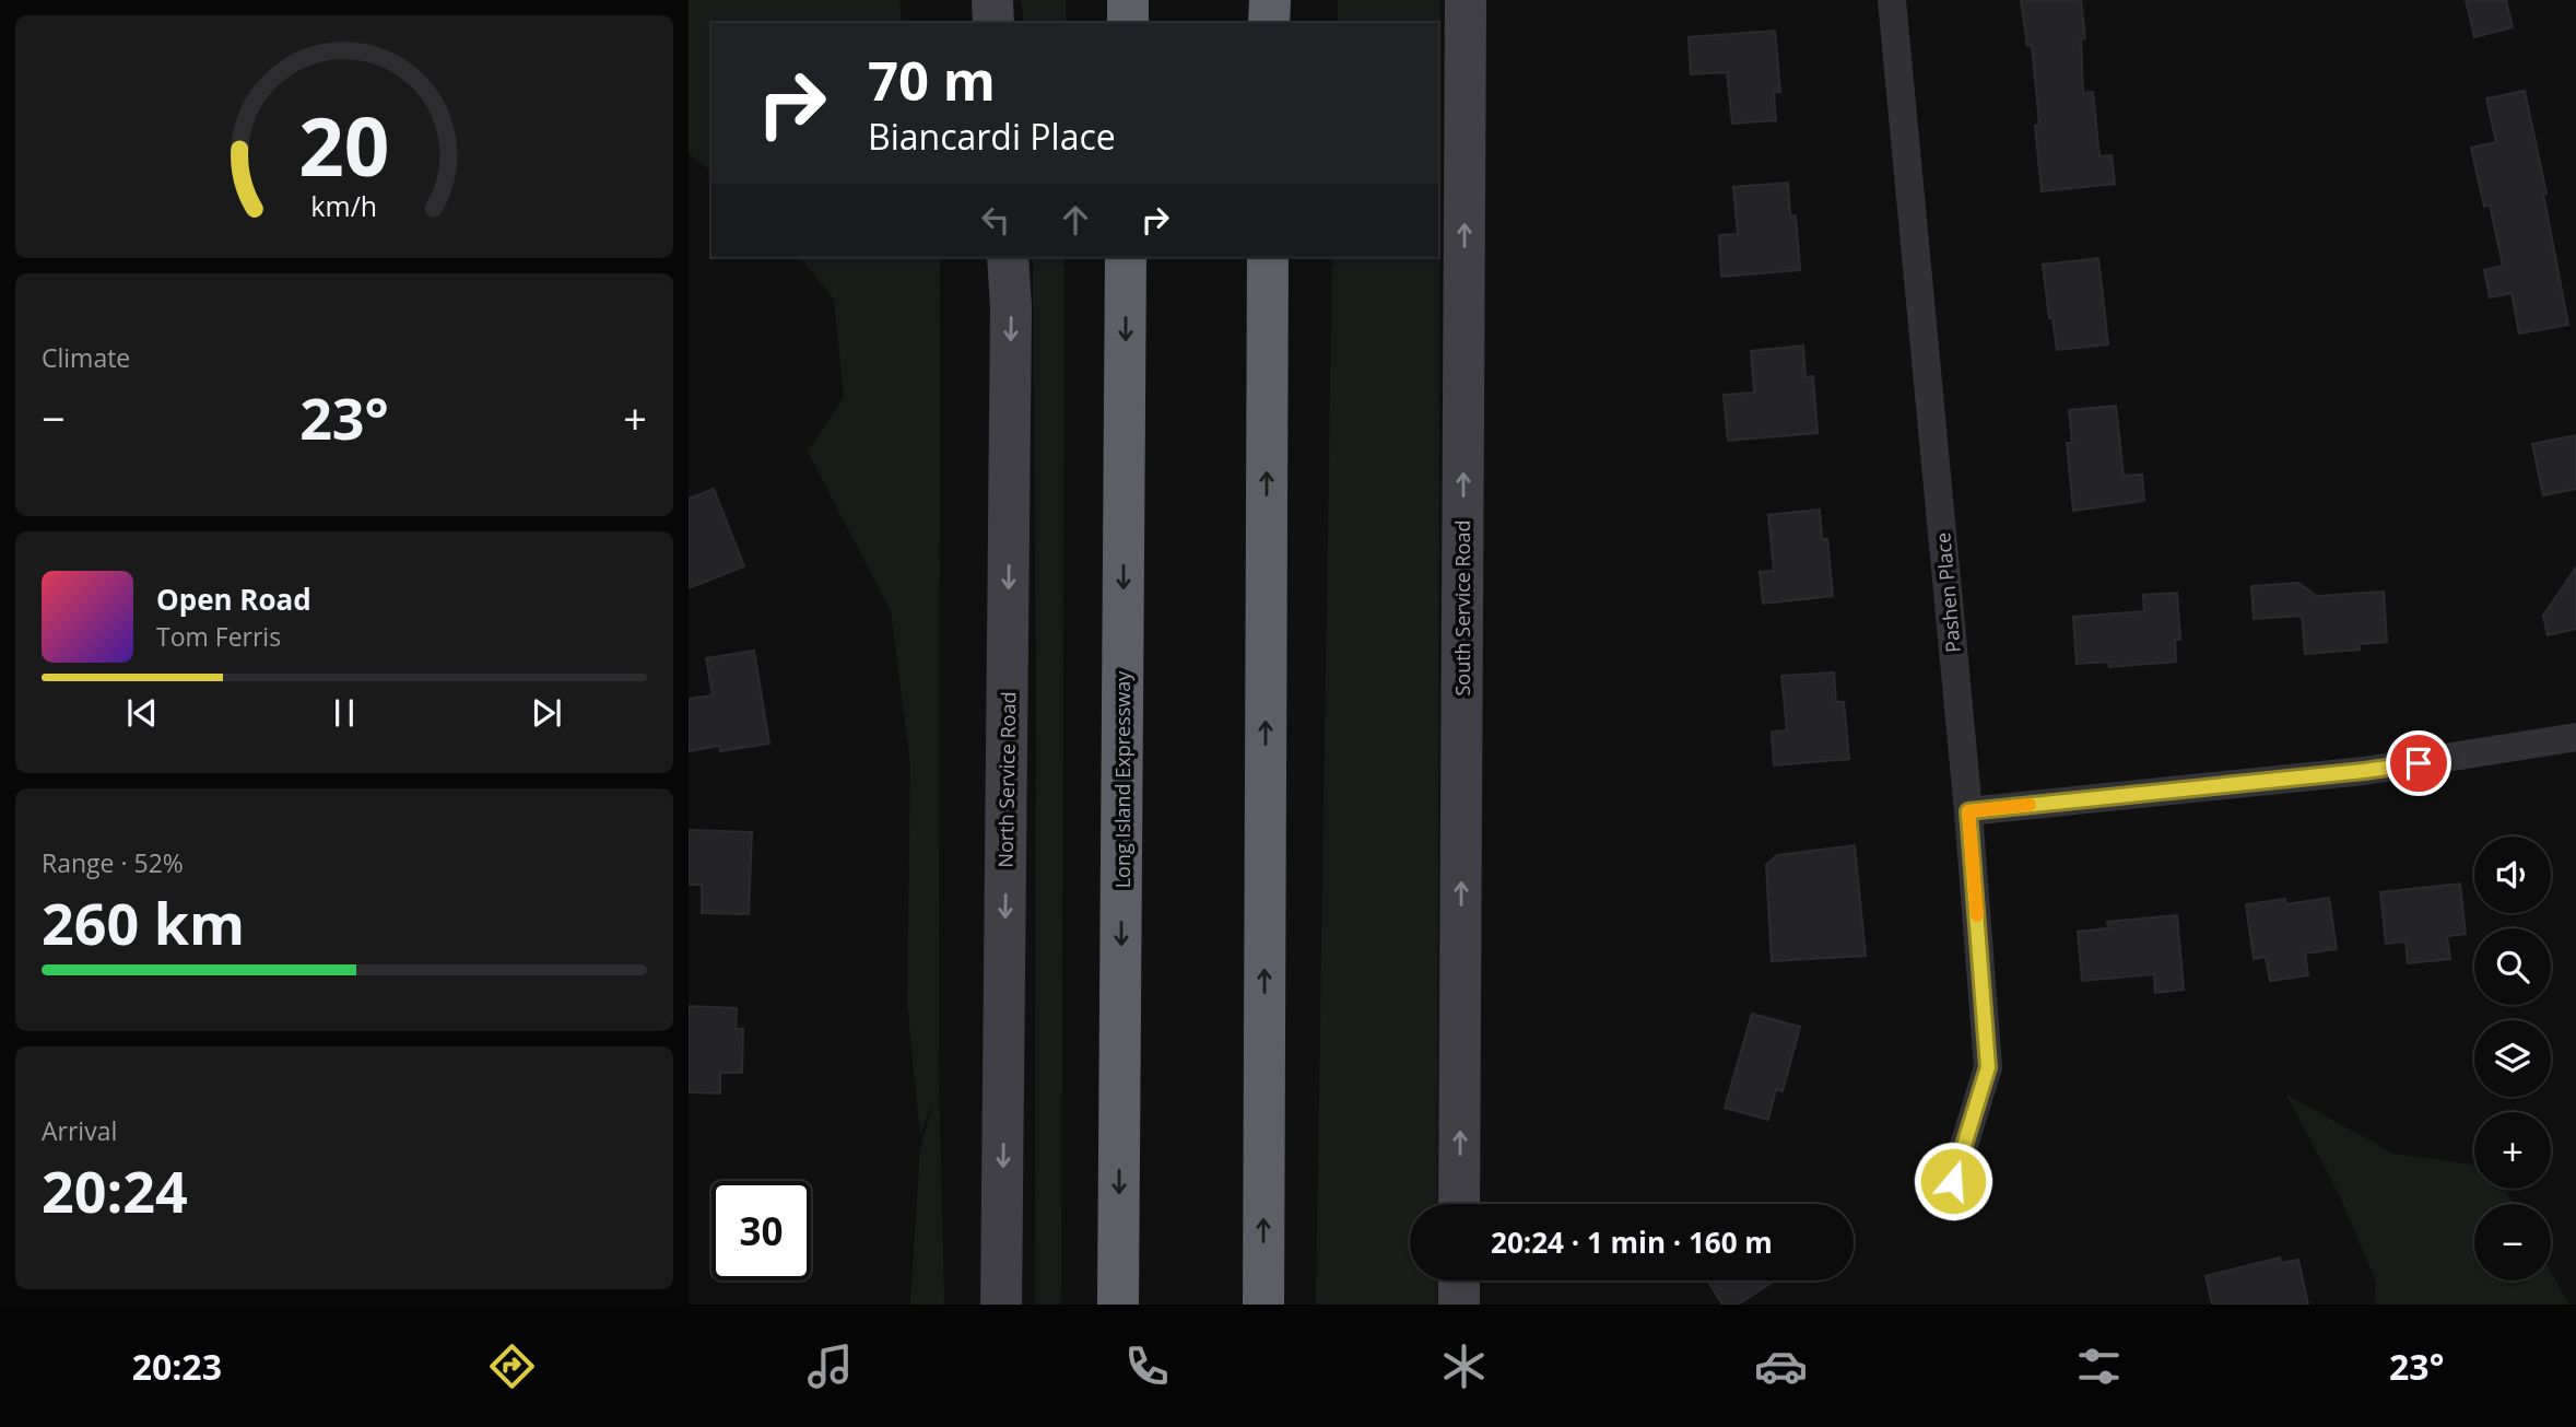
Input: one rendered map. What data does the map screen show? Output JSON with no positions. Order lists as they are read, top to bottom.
{
  "streets": {
    "highway": ["Long Island Expressway"],
    "main road": ["South Service Road", "North Service Road"],
    "street": ["Pashen Place"]
  },
  "one_way": ["South Service Road", "North Service Road"],
  "page": {
    "turn": ["70 m", "Biancardi Place"],
    "tile": [
      "Climate",
      ["Range · 52%", "260 km"],
      ["Arrival", "20:24"]
    ],
    "heat": ["−", "23°", "+"],
    "song": ["Open Road", "Tom Ferris"],
    "map_buttons": ["+", "−"],
    "limit": "30",
    "trip": "20:24 · 1 min · 160 m",
    "tabs": ["20:23", "23°"],
    "gauge": ["20", "km/h"]
  }
}
